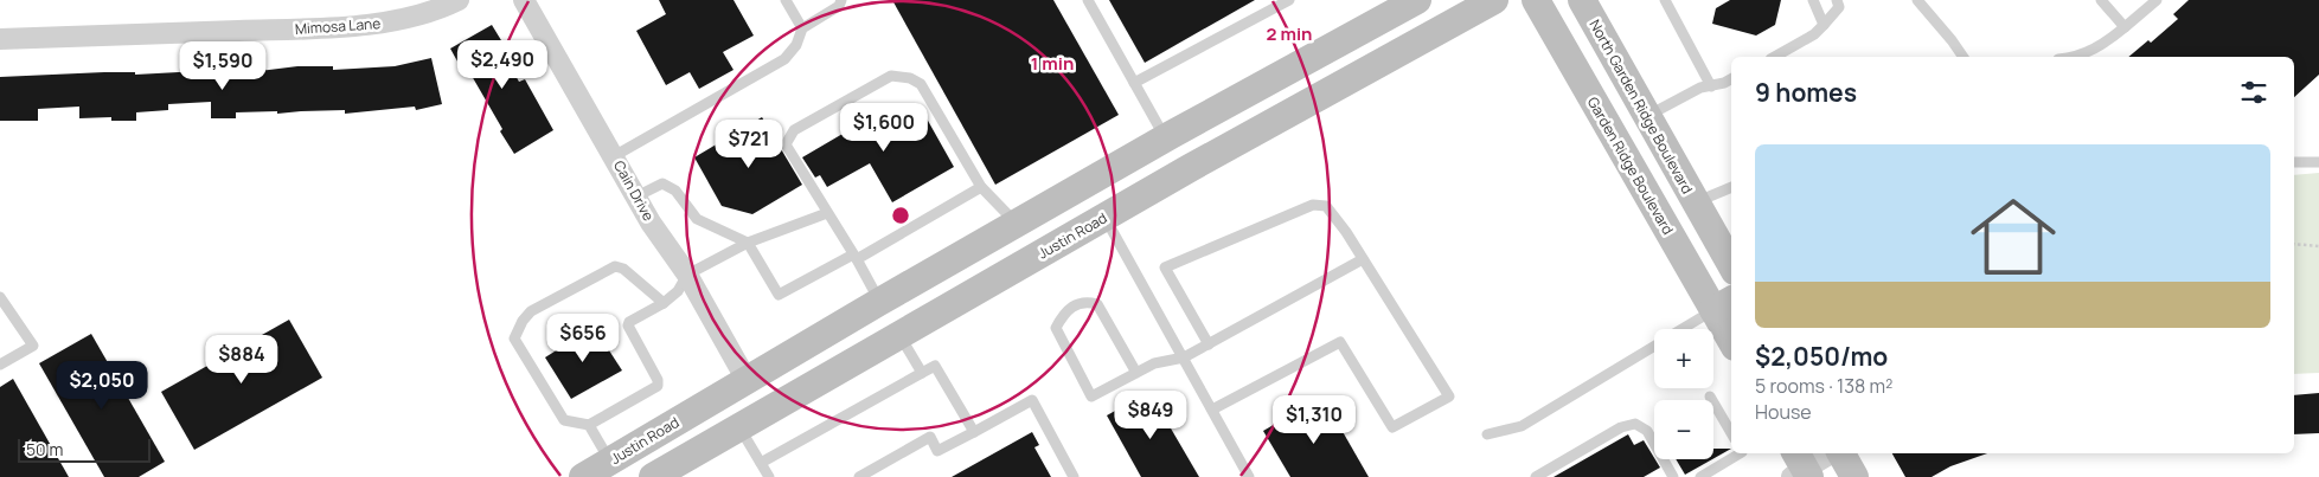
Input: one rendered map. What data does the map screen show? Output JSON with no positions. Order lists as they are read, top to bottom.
{
  "streets": {
    "main road": ["North Garden Ridge Boulevard", "Garden Ridge Boulevard", "Justin Road"],
    "street": ["Mimosa Lane", "Cain Drive"]
  },
  "crossings": [
    ["Cain Drive", "Justin Road"]
  ],
  "scale_bar": "50 m",
  "page": {
    "price": [
      "$2,490",
      "$1,590",
      "$1,600",
      "$721",
      "$656",
      "$884",
      "$2,050",
      "$849",
      "$1,310"
    ],
    "heading": "9 homes",
    "list": [
      {
        "name": "$2,050/mo",
        "note": "5 rooms · 138 m² · House"
      }
    ],
    "map_buttons": ["+", "−"],
    "scale": "50 m"
  },
  "rings": ["2 min", "1 min"]
}
